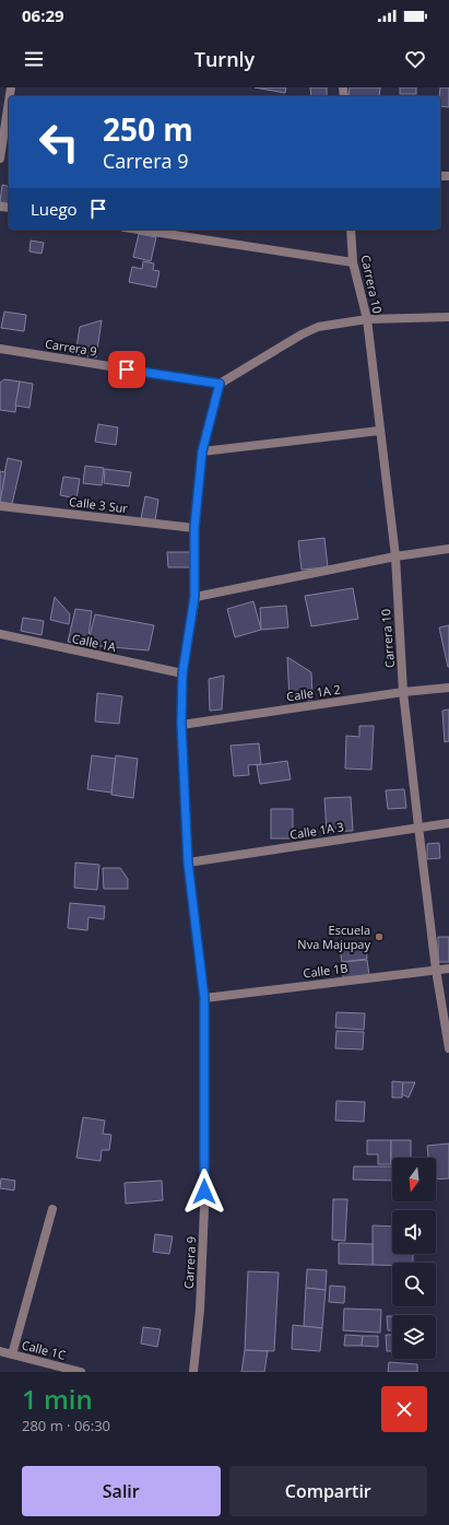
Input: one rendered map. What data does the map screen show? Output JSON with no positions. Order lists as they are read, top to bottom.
{
  "streets": {
    "street": [
      "Carrera 10",
      "Carrera 9",
      "Calle 3 Sur",
      "Calle 1A",
      "Calle 1A 2",
      "Calle 1A 3",
      "Calle 1B",
      "Calle 1C"
    ]
  },
  "crossings": [
    ["Carrera 10", "Calle 1A 2"],
    ["Carrera 10", "Calle 1A 3"],
    ["Carrera 10", "Calle 1B"],
    ["Carrera 9", "Calle 3 Sur"],
    ["Carrera 9", "Calle 1A"],
    ["Carrera 9", "Calle 1A 2"],
    ["Carrera 9", "Calle 1A 3"],
    ["Carrera 9", "Calle 1B"]
  ],
  "places": ["Escuela Nva Majupay"],
  "north": "bottom",
  "page": {
    "status": "06:29",
    "header": "Turnly",
    "turn": ["250 m", "Carrera 9"],
    "then": "Luego",
    "heading": ["1 min", "280 m · 06:30"],
    "buttons": ["Salir", "Compartir"]
  }
}
